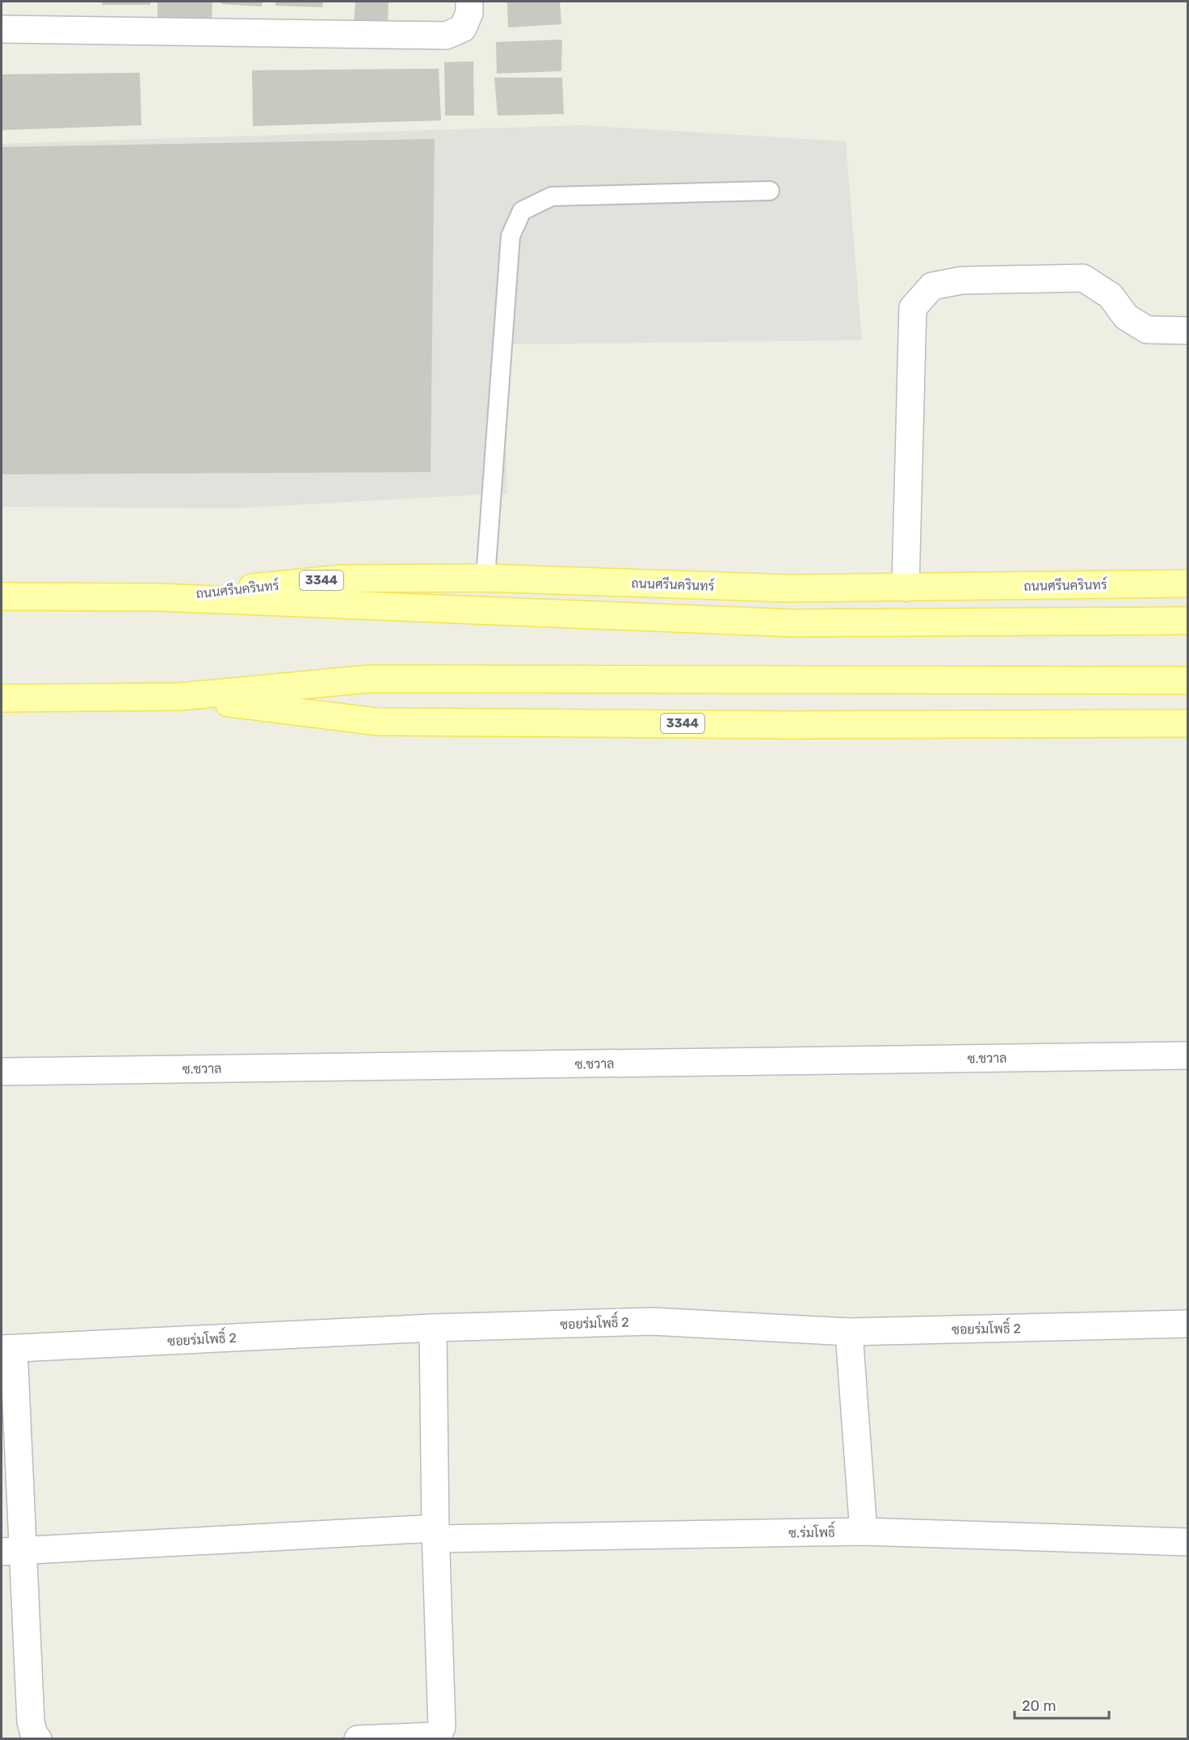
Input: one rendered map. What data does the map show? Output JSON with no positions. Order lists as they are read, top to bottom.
{
  "streets": {
    "main road": ["3344", "ถนนศรีนครินทร์"],
    "street": ["ซ.ชวาล", "ซอยร่มโพธิ์ 2", "ซ.ร่มโพธิ์"]
  },
  "scale_bar": "20 m"
}
